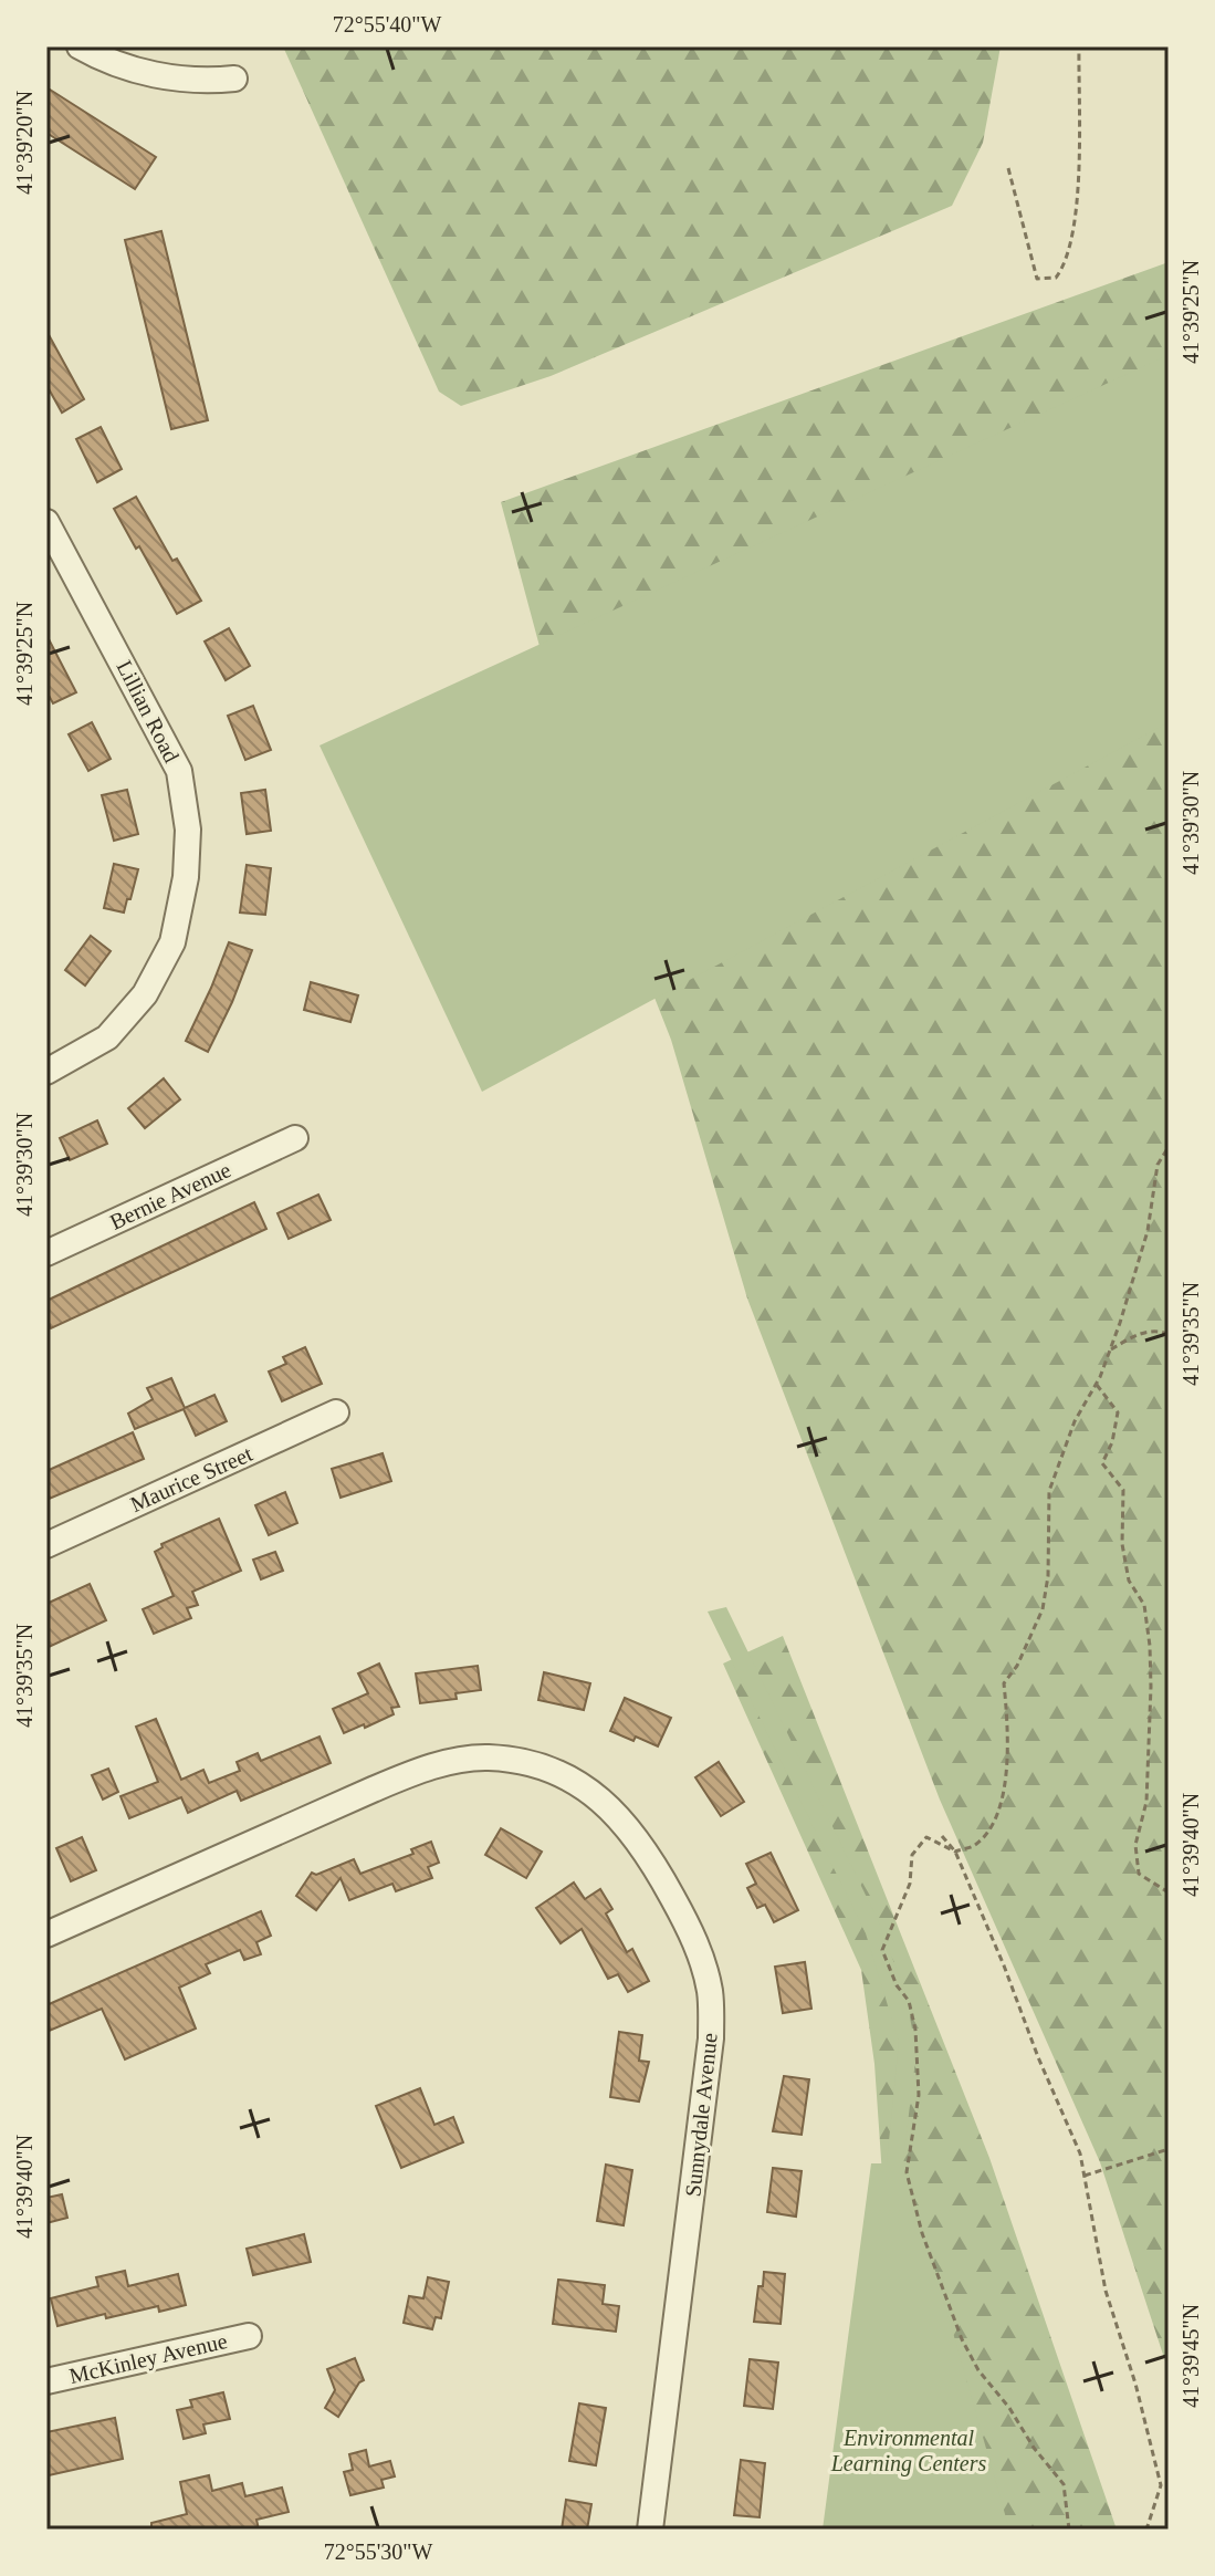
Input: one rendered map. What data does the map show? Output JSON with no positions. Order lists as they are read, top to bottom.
{
  "streets": {
    "street": [
      "Lillian Road",
      "Bernie Avenue",
      "Maurice Street",
      "Sunnydale Avenue",
      "McKinley Avenue"
    ]
  },
  "parks": ["Environmental Learning Centers"],
  "coordinates": [
    "72°55'40\"W",
    "41°39'20\"N",
    "41°39'25\"N",
    "41°39'30\"N",
    "41°39'35\"N",
    "41°39'40\"N",
    "41°39'45\"N",
    "72°55'30\"W"
  ]
}
